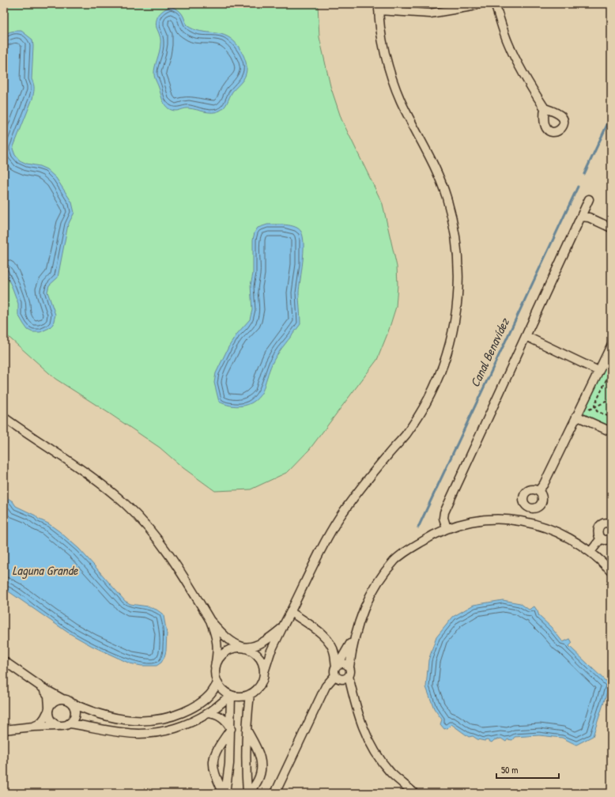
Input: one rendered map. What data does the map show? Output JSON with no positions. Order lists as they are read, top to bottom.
{
  "water": ["Canal Benavídez", "Laguna Grande"],
  "scale_bar": "50 m"
}
